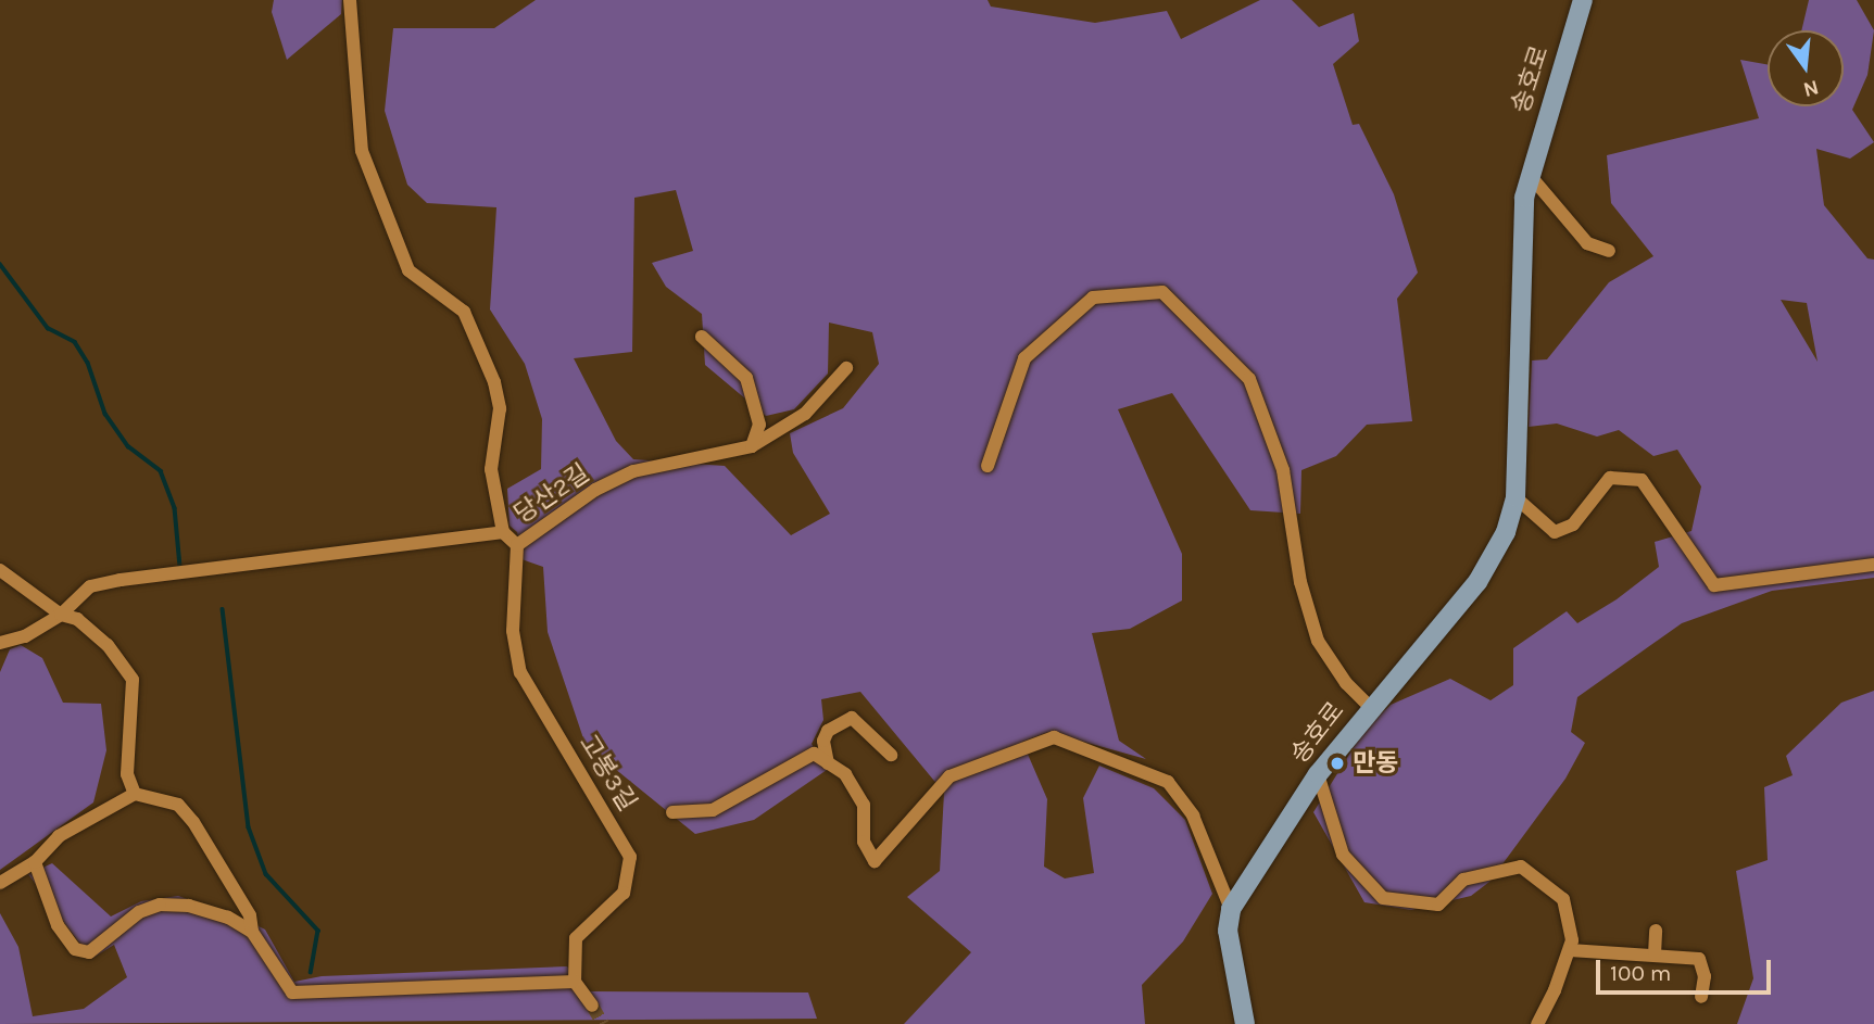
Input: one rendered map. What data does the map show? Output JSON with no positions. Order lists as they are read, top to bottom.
{
  "streets": {
    "main road": ["송호로"],
    "street": ["당산2길", "고봉3길"]
  },
  "crossings": [
    ["당산2길", "고봉3길"]
  ],
  "places": ["만동"],
  "scale_bar": "100 m",
  "north": "bottom"
}
